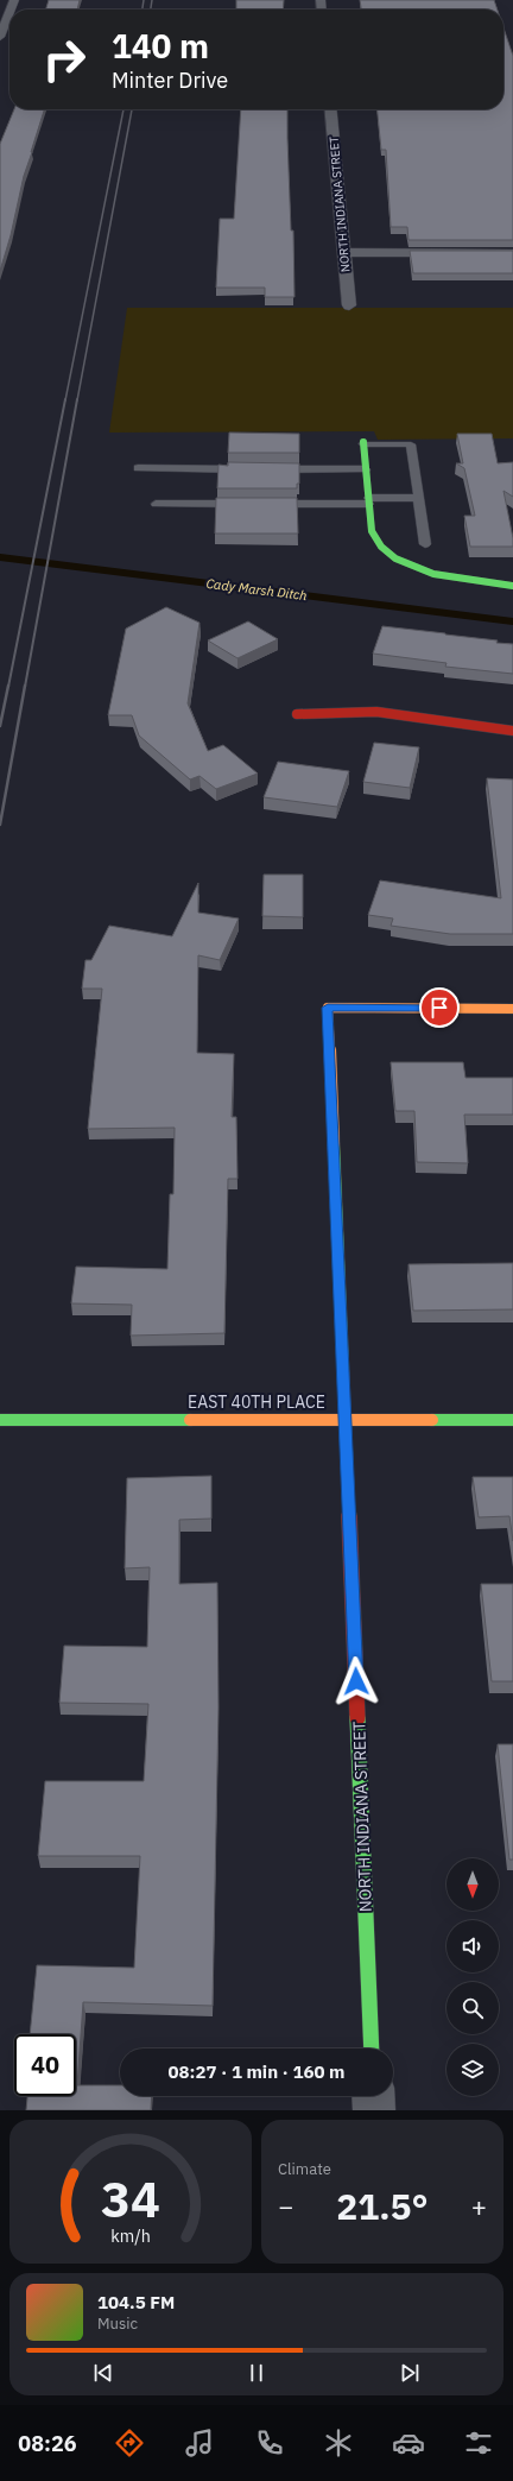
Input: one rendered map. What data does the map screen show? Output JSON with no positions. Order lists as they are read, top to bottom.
{
  "streets": {
    "street": ["NORTH INDIANA STREET", "EAST 40TH PLACE"]
  },
  "crossings": [
    ["NORTH INDIANA STREET", "EAST 40TH PLACE"]
  ],
  "water": ["Cady Marsh Ditch"],
  "north": "bottom",
  "page": {
    "turn": ["140 m", "Minter Drive"],
    "limit": "40",
    "trip": "08:27 · 1 min · 160 m",
    "tile": "Climate",
    "heat": ["−", "21.5°", "+"],
    "song": ["104.5 FM", "Music"],
    "tabs": "08:26",
    "gauge": ["34", "km/h"]
  }
}
